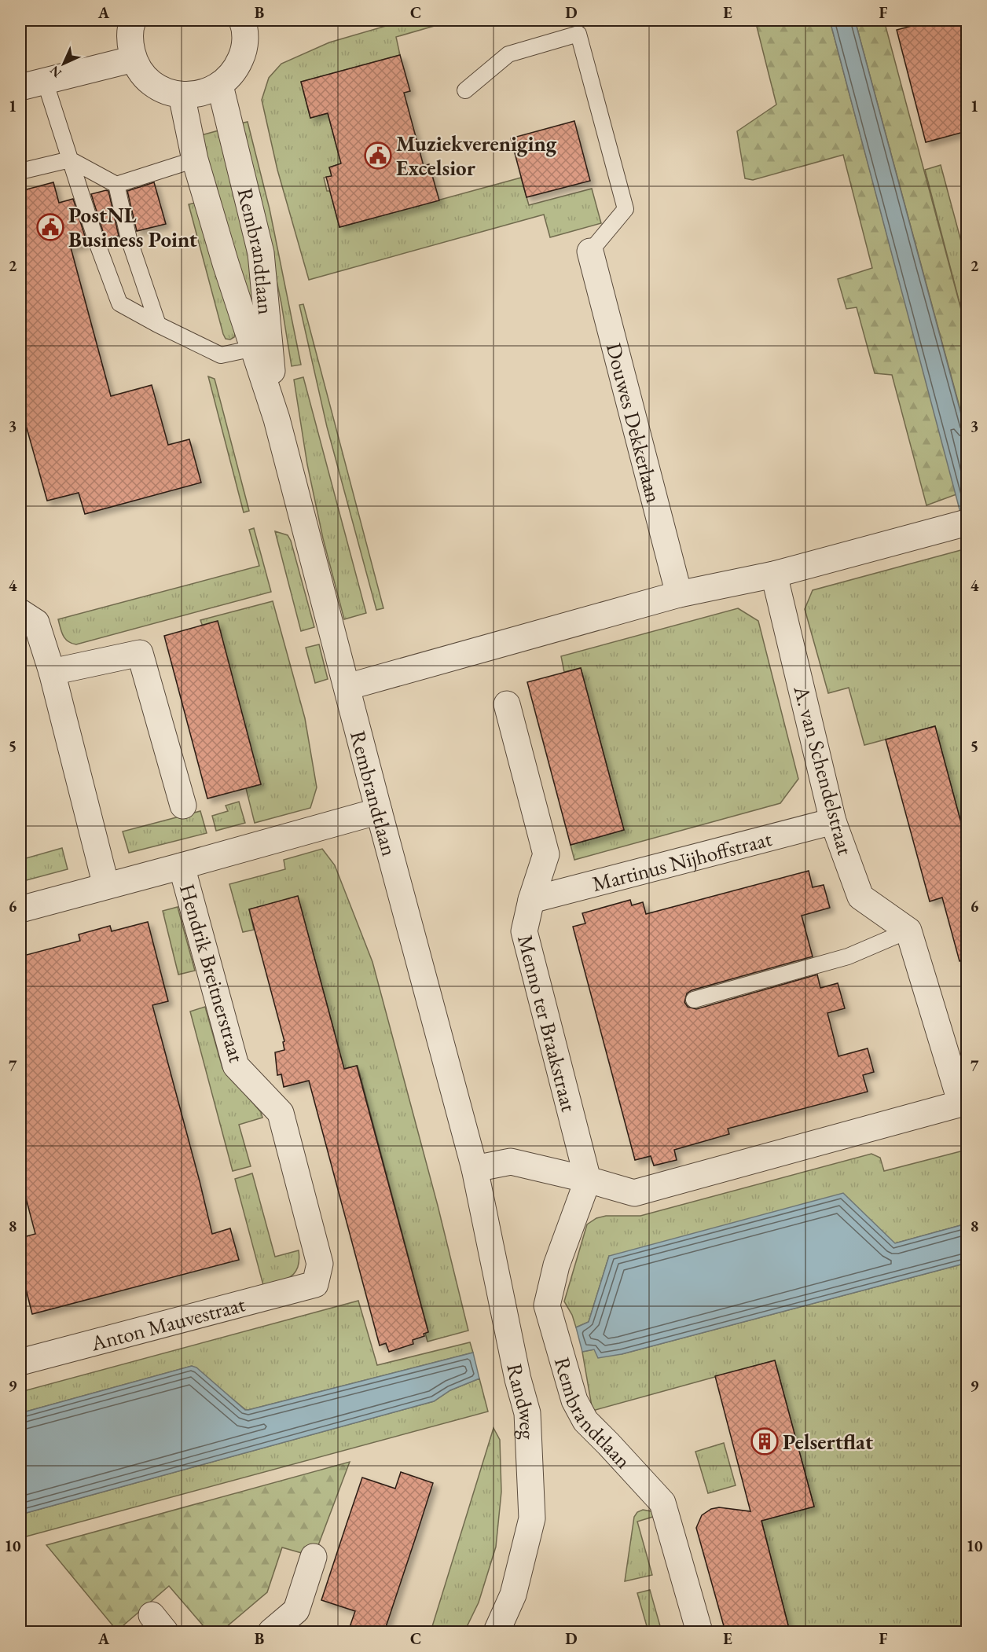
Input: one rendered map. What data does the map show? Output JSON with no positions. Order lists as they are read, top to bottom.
{
  "streets": {
    "street": [
      "Rembrandtlaan",
      "Douwes Dekkerlaan",
      "A. van Schendelstraat",
      "Martinus Nijhoffstraat",
      "Hendrik Breitnerstraat",
      "Menno ter Braakstraat",
      "Anton Mauvestraat",
      "Randweg"
    ]
  },
  "crossings": [
    ["Rembrandtlaan", "Menno ter Braakstraat"],
    ["Rembrandtlaan", "Randweg"],
    ["A. van Schendelstraat", "Martinus Nijhoffstraat"],
    ["Martinus Nijhoffstraat", "Menno ter Braakstraat"],
    ["Hendrik Breitnerstraat", "Anton Mauvestraat"]
  ],
  "places": {
    "public building": ["Muziekvereniging Excelsior", "PostNL Business Point"],
    "building": ["Pelsertflat"]
  },
  "north": "bottom left",
  "grid": {
    "columns": [
      "A",
      "B",
      "C",
      "D",
      "E",
      "F"
    ],
    "rows": [
      "1",
      "2",
      "3",
      "4",
      "5",
      "6",
      "7",
      "8",
      "9",
      "10"
    ]
  }
}
